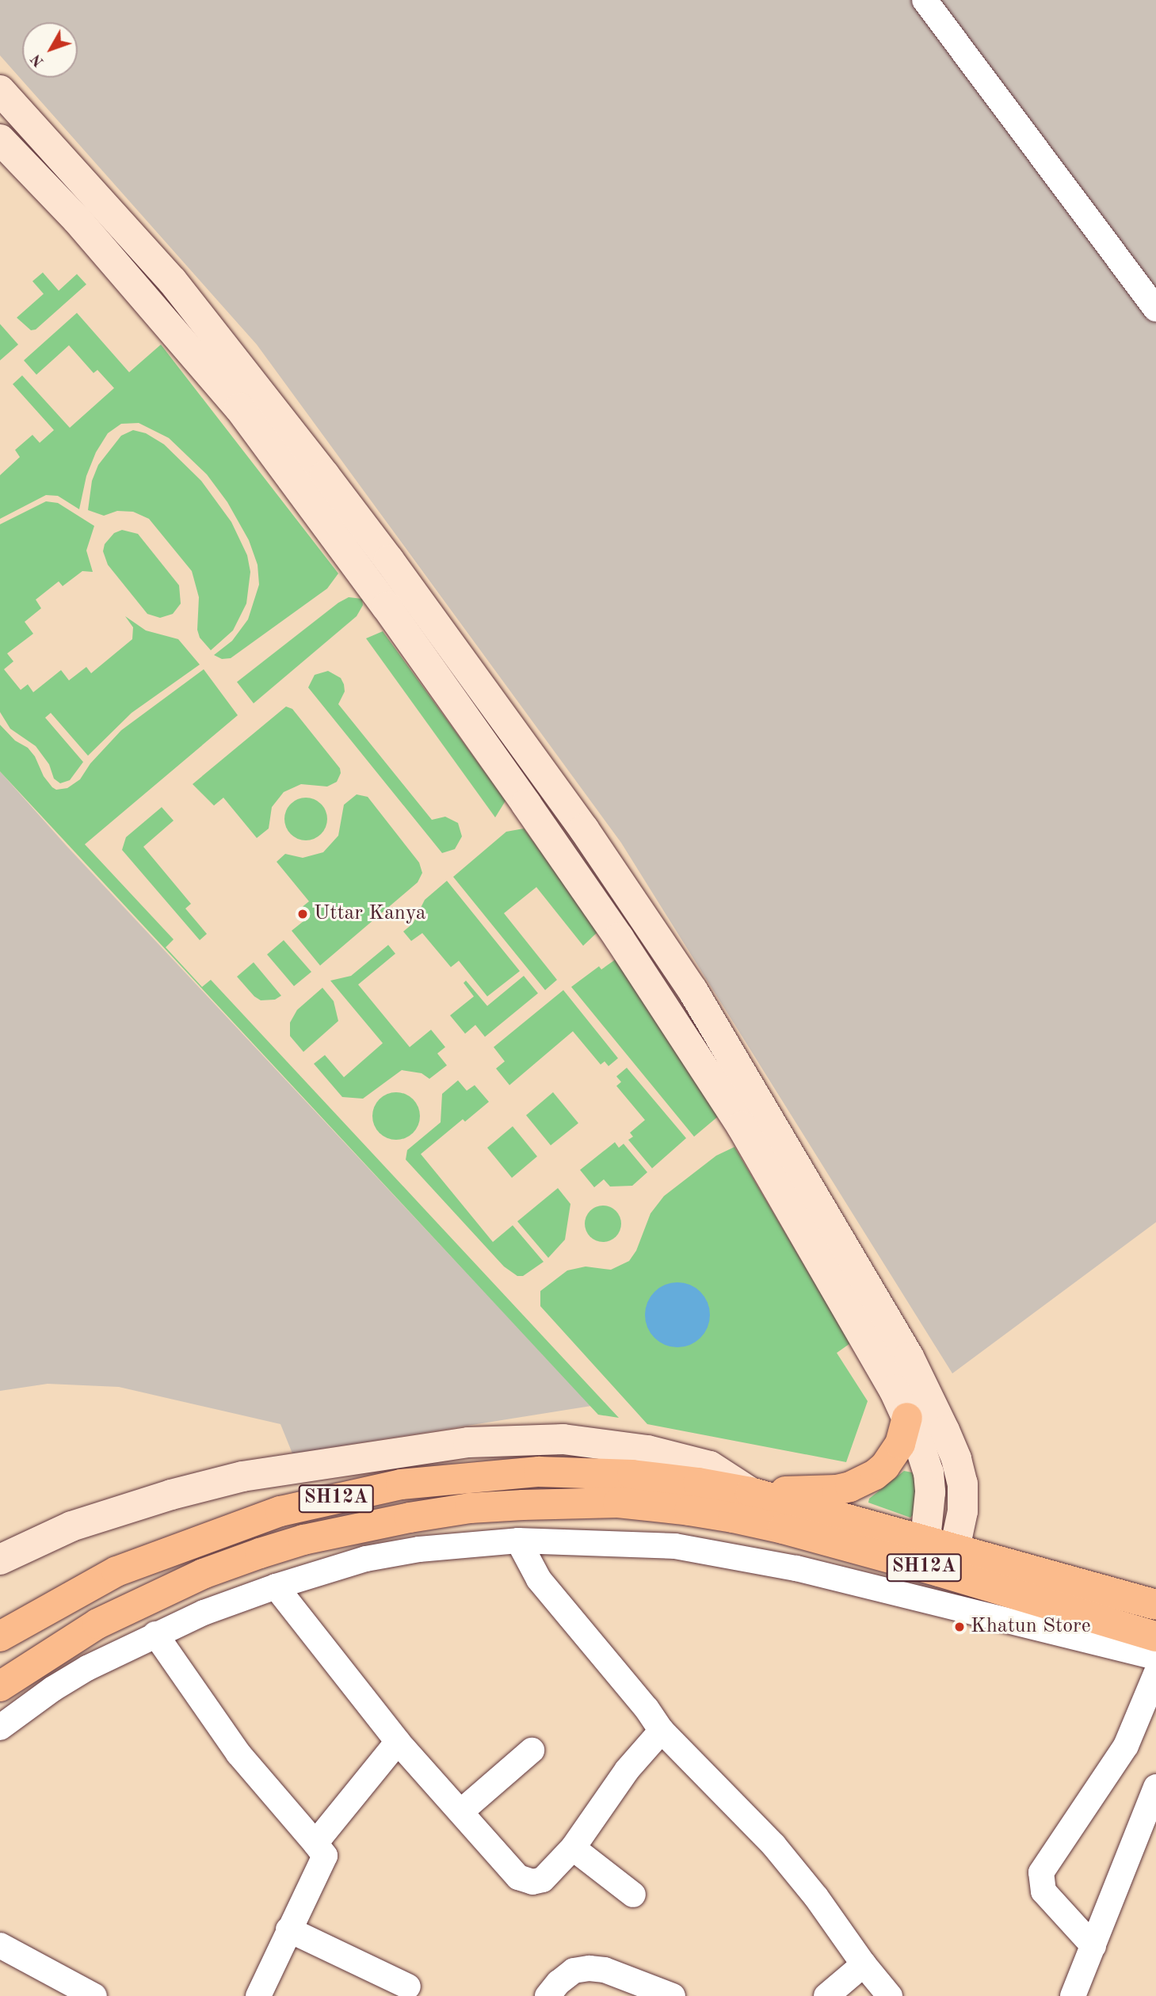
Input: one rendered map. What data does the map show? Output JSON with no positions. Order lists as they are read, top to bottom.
{
  "streets": {
    "main road": ["SH12A"]
  },
  "places": ["Uttar Kanya", "Khatun Store"],
  "north": "bottom left"
}
